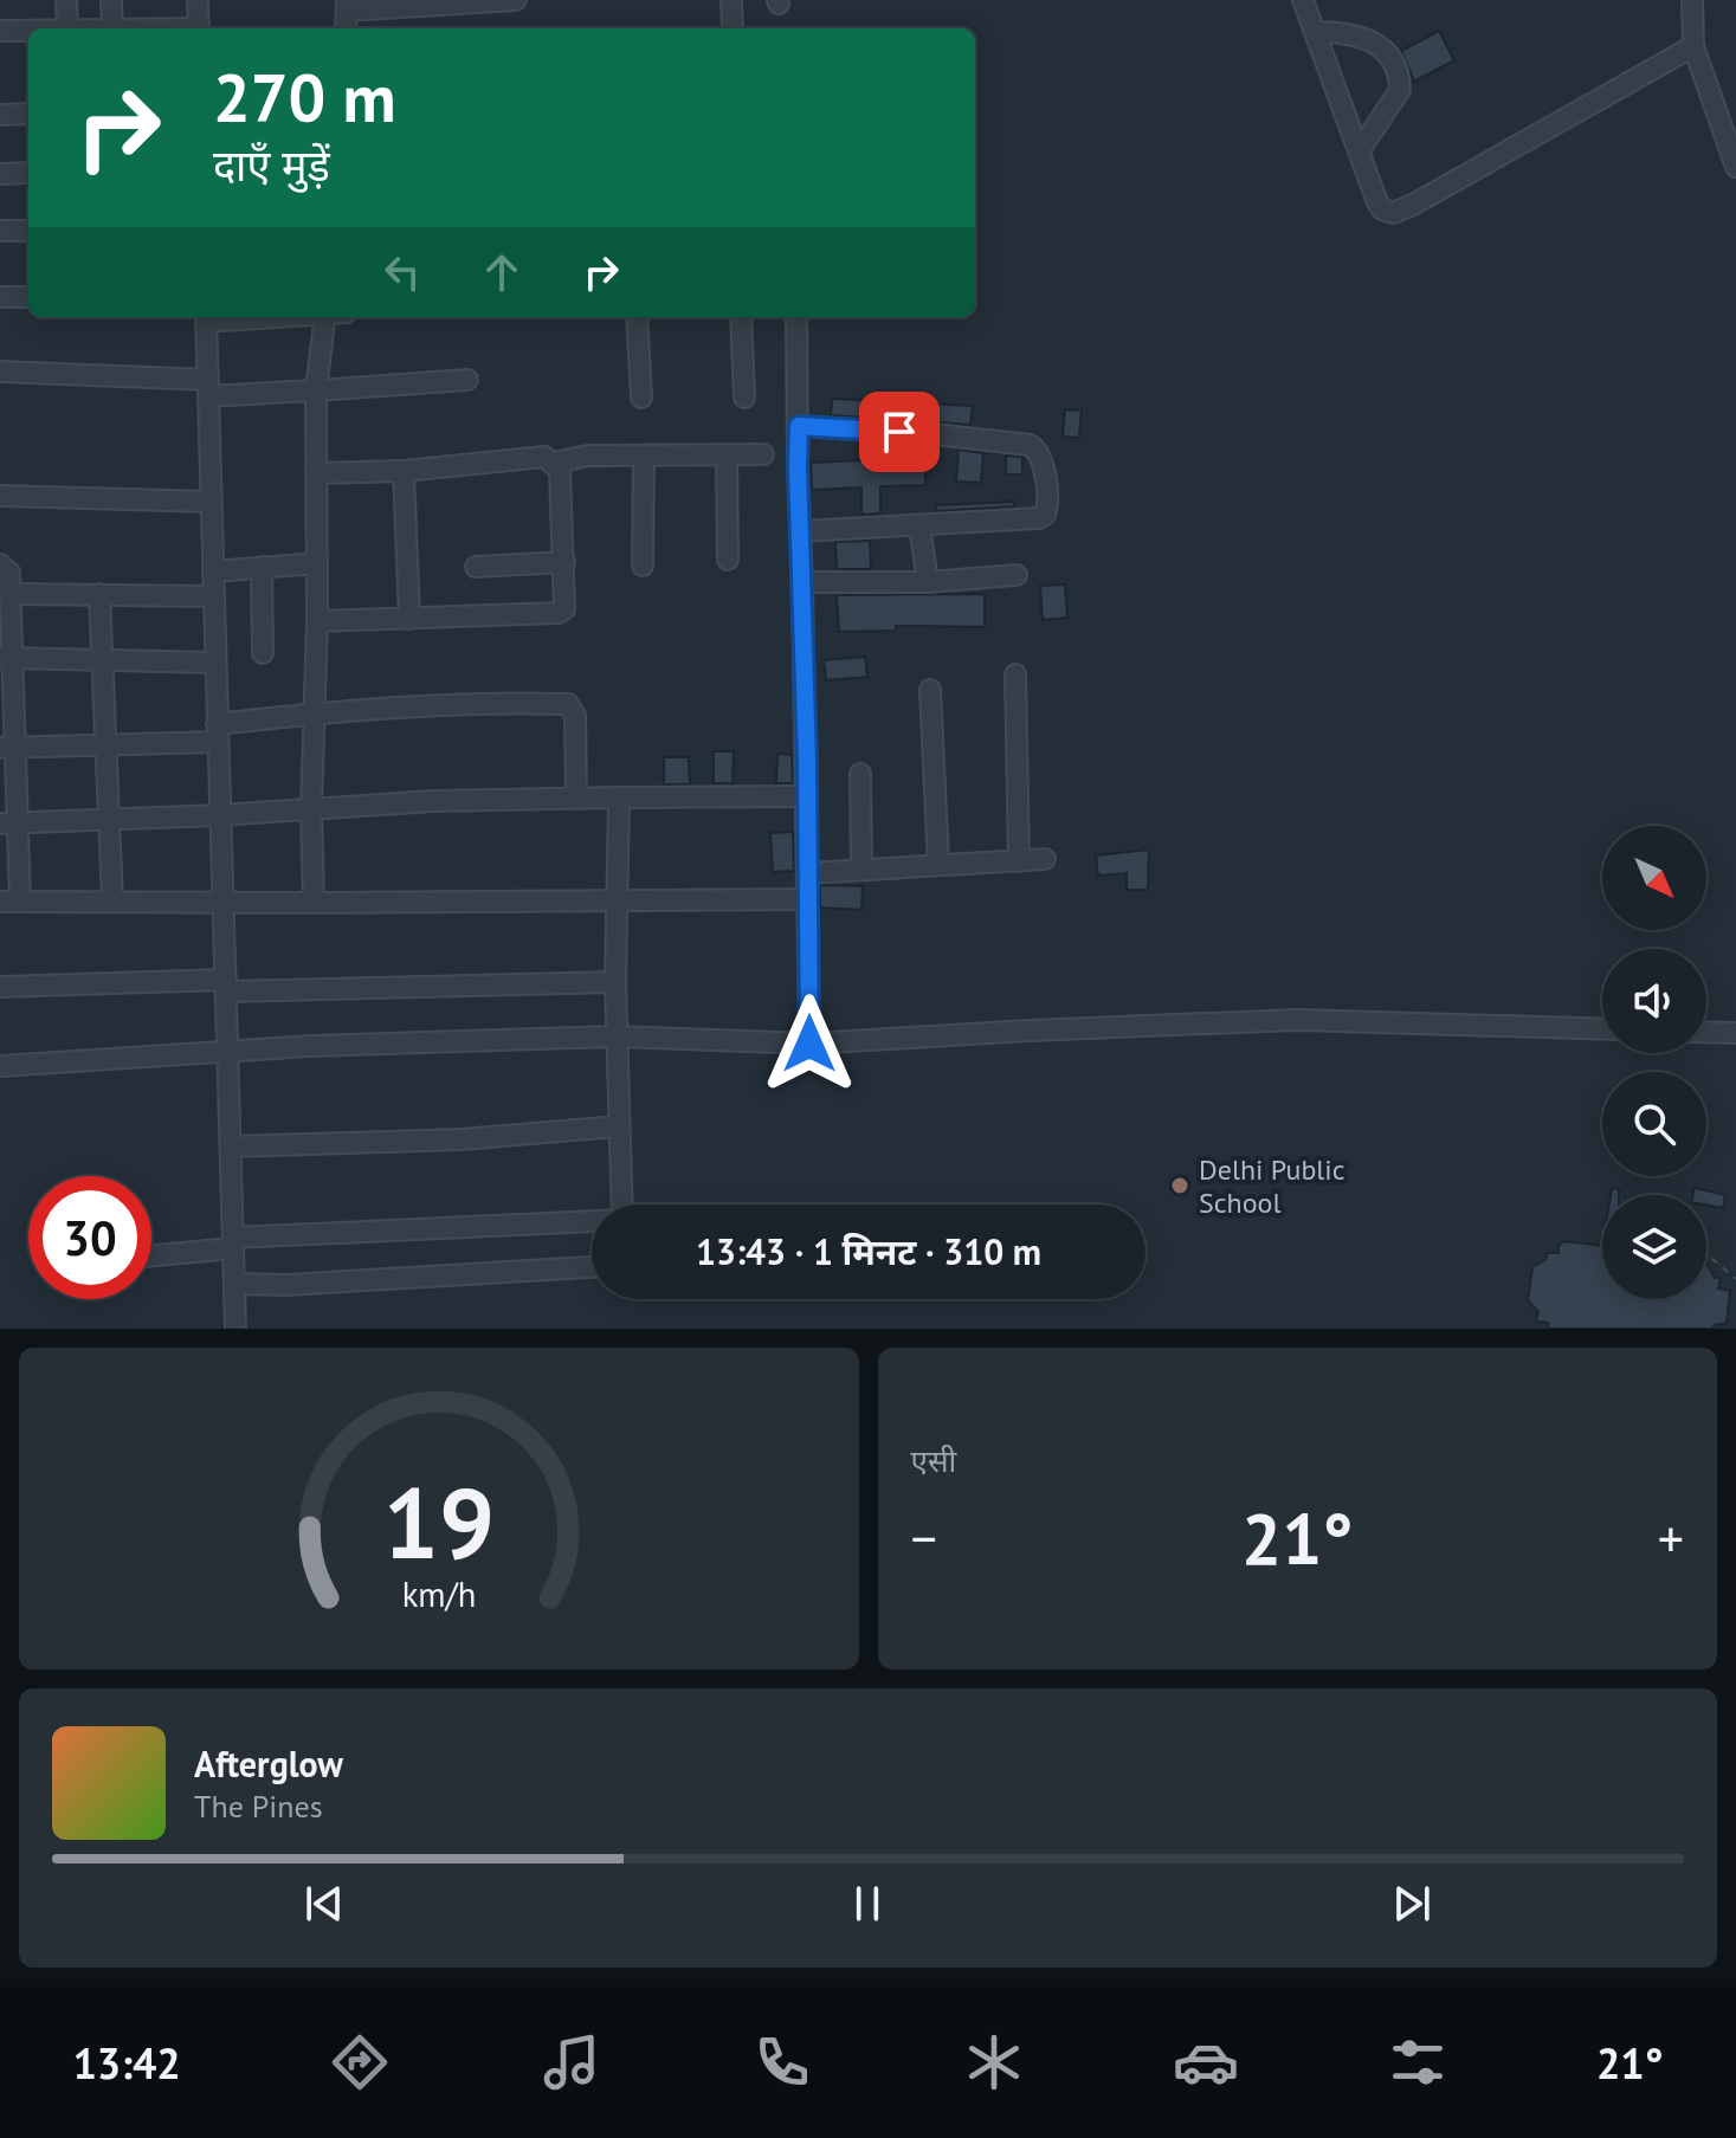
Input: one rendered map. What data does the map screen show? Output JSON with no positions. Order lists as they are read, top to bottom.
{
  "places": ["Delhi Public School"],
  "north": "bottom right",
  "page": {
    "turn": ["270 m", "दाएँ मुड़ें"],
    "limit": "30",
    "trip": "13:43 · 1 मिनट · 310 m",
    "tile": "एसी",
    "heat": ["−", "21°", "+"],
    "song": ["Afterglow", "The Pines"],
    "tabs": ["13:42", "21°"],
    "gauge": ["19", "km/h"]
  }
}
